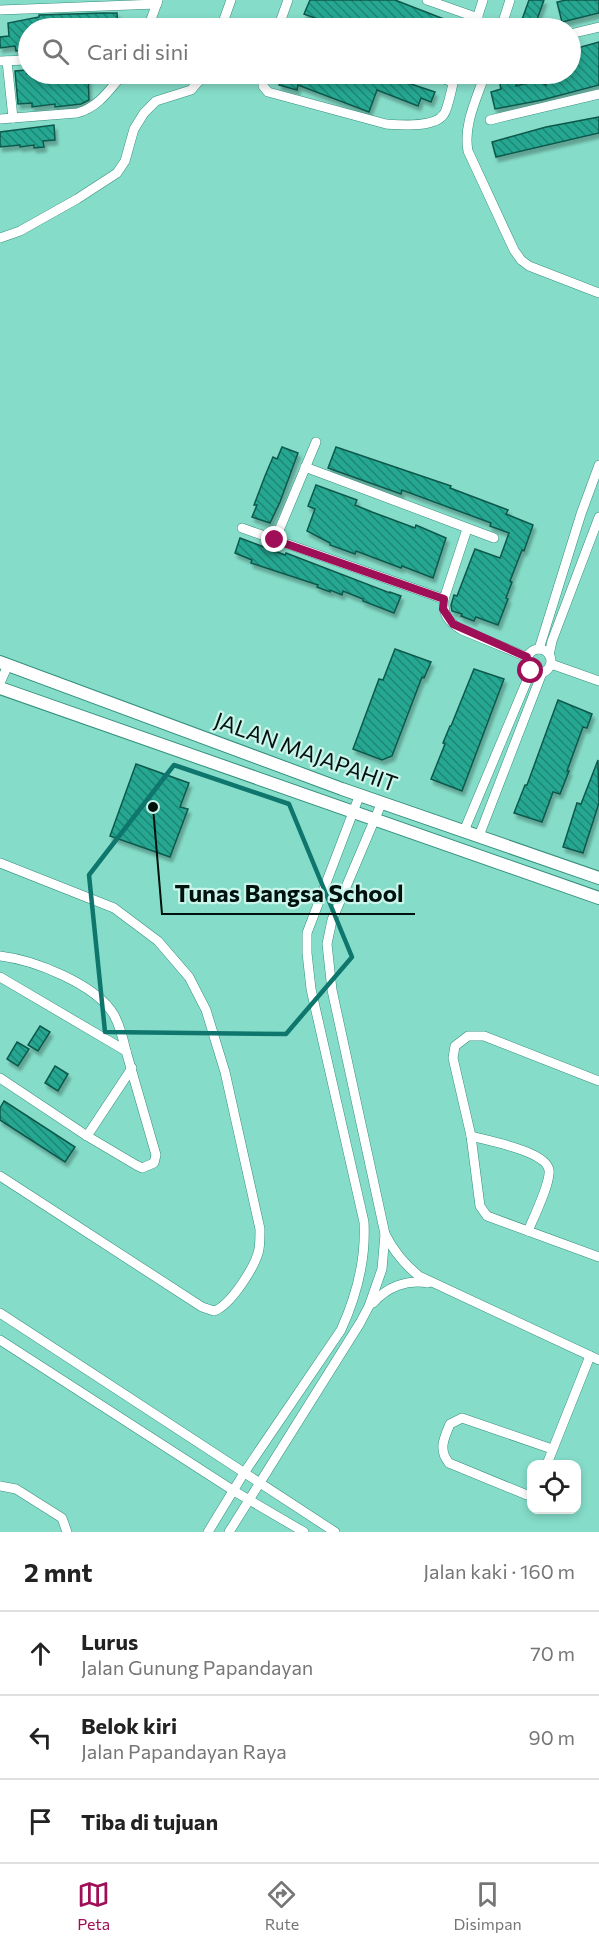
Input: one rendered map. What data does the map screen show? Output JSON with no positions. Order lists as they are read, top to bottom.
{
  "streets": {
    "street": ["JALAN MAJAPAHIT"]
  },
  "places": ["Tunas Bangsa School"],
  "page": {
    "search": "Cari di sini",
    "heading": ["2 mnt", "Jalan kaki · 160 m"],
    "list": [
      ["Lurus", "Jalan Gunung Papandayan", "70 m"],
      ["Belok kiri", "Jalan Papandayan Raya", "90 m"],
      "Tiba di tujuan"
    ],
    "nav": ["Peta", "Rute", "Disimpan"]
  }
}
